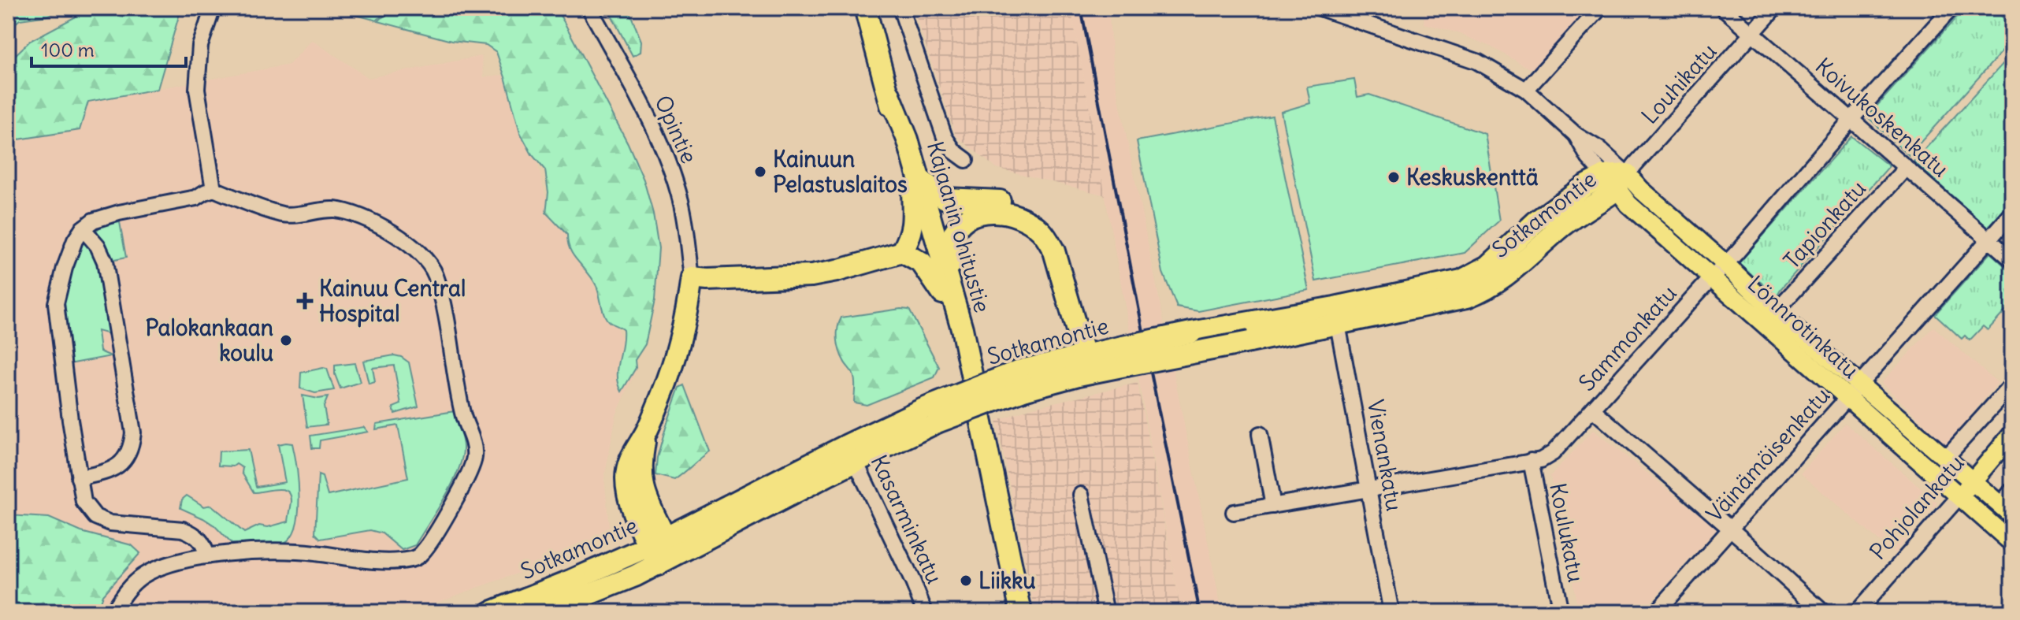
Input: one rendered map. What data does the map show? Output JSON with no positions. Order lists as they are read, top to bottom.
{
  "streets": {
    "highway": ["Sotkamontie", "Kajaanin ohitustie"],
    "main road": ["Lönnrotinkatu", "Pohjolankatu"],
    "street": [
      "Louhikatu",
      "Koivukoskenkatu",
      "Opintie",
      "Tapionkatu",
      "Sammonkatu",
      "Väinämöisenkatu",
      "Vienankatu",
      "Kasarminkatu",
      "Koulukatu"
    ]
  },
  "crossings": [
    ["Louhikatu", "Koivukoskenkatu"],
    ["Louhikatu", "Sotkamontie"],
    ["Louhikatu", "Lönnrotinkatu"],
    ["Koivukoskenkatu", "Tapionkatu"],
    ["Koivukoskenkatu", "Sammonkatu"],
    ["Koivukoskenkatu", "Väinämöisenkatu"],
    ["Sotkamontie", "Lönnrotinkatu"],
    ["Sotkamontie", "Vienankatu"],
    ["Sotkamontie", "Kasarminkatu"],
    ["Tapionkatu", "Lönnrotinkatu"],
    ["Lönnrotinkatu", "Sammonkatu"],
    ["Lönnrotinkatu", "Väinämöisenkatu"],
    ["Lönnrotinkatu", "Pohjolankatu"],
    ["Sammonkatu", "Vienankatu"],
    ["Sammonkatu", "Koulukatu"]
  ],
  "places": {
    "other": [
      "Kainuun Pelastuslaitos",
      "Keskuskenttä",
      "Palokankaan koulu",
      "Liikku"
    ],
    "health": ["Kainuu Central Hospital"]
  },
  "scale_bar": "100 m"
}
